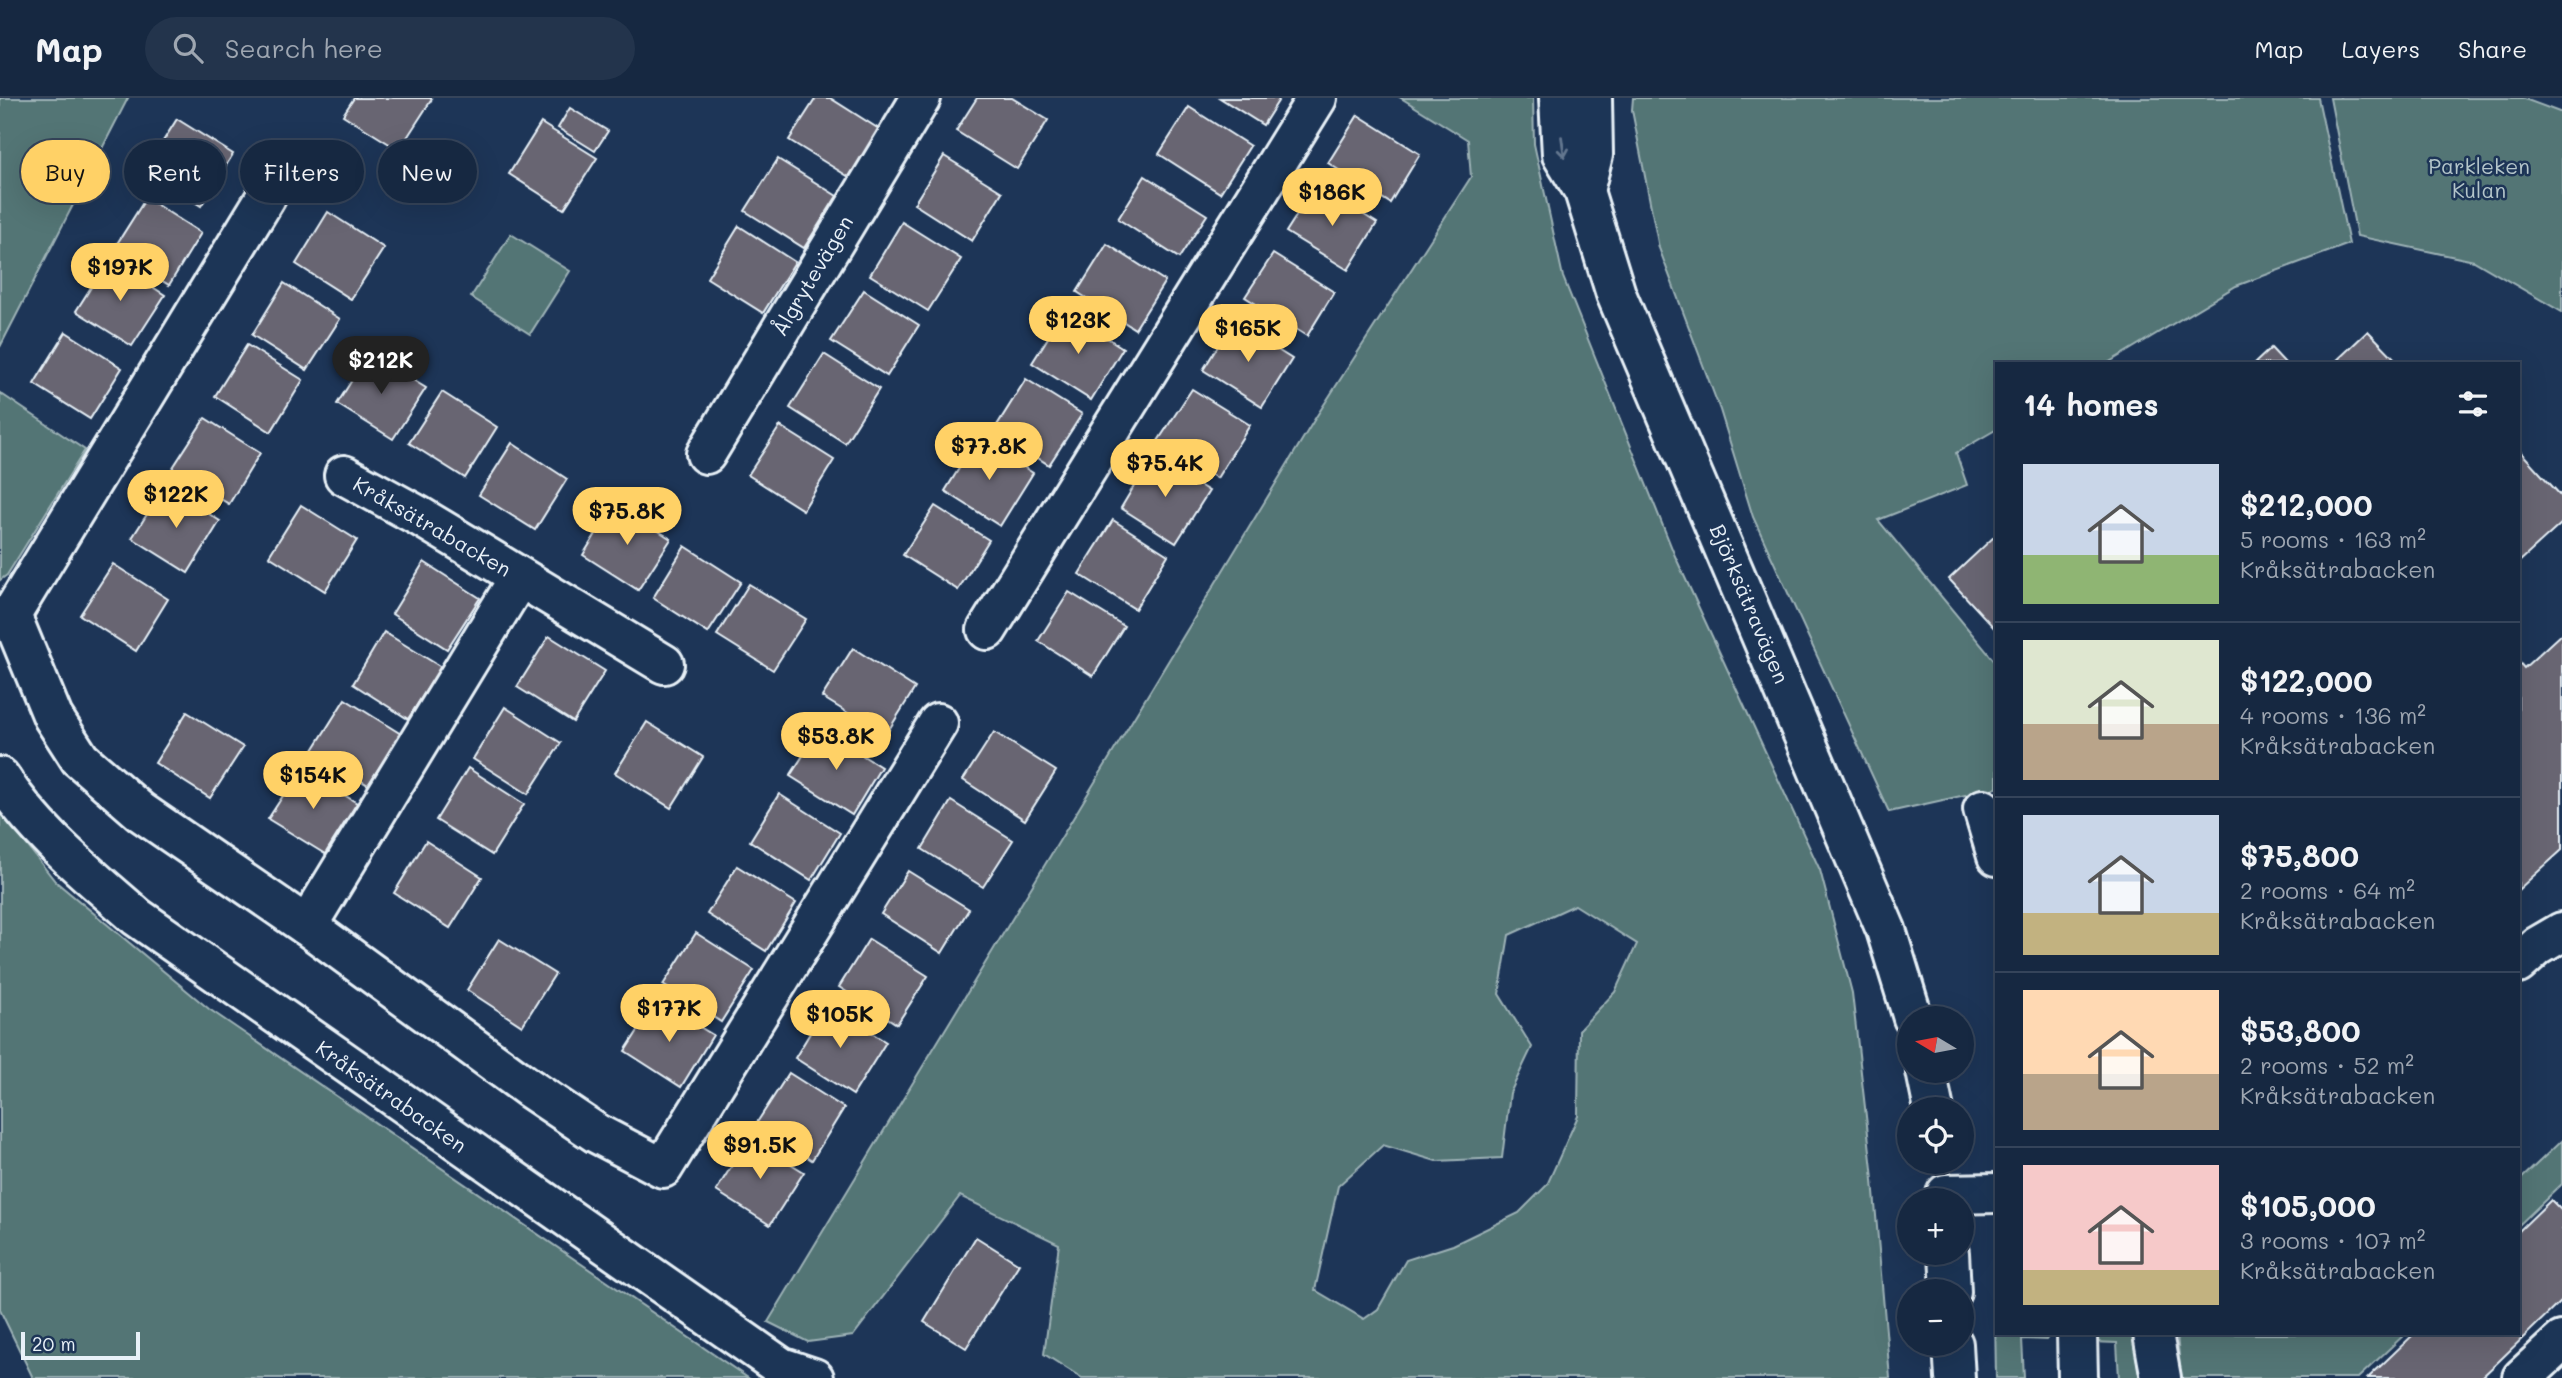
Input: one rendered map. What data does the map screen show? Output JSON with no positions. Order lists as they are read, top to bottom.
{
  "streets": {
    "street": ["Ålgrytevägen", "Kråksätrabacken", "Björksätravägen"]
  },
  "parks": ["Parkleken Kulan"],
  "scale_bar": "20 m",
  "north": "left",
  "page": {
    "header": "Map",
    "search": "Search here",
    "nav": ["Map", "Layers", "Share"],
    "chip": [
      "Buy",
      "Rent",
      "Filters",
      "New"
    ],
    "price": [
      "$186K",
      "$197K",
      "$123K",
      "$165K",
      "$212K",
      "$77.8K",
      "$75.4K",
      "$122K",
      "$75.8K",
      "$53.8K",
      "$154K",
      "$177K",
      "$105K",
      "$91.5K"
    ],
    "heading": "14 homes",
    "list": [
      {
        "name": "$212,000",
        "note": "5 rooms · 163 m² · Kråksätrabacken"
      },
      {
        "name": "$122,000",
        "note": "4 rooms · 136 m² · Kråksätrabacken"
      },
      {
        "name": "$75,800",
        "note": "2 rooms · 64 m² · Kråksätrabacken"
      },
      {
        "name": "$53,800",
        "note": "2 rooms · 52 m² · Kråksätrabacken"
      },
      {
        "name": "$105,000",
        "note": "3 rooms · 107 m² · Kråksätrabacken"
      }
    ],
    "map_buttons": ["+", "−"],
    "scale": "20 m"
  }
}
